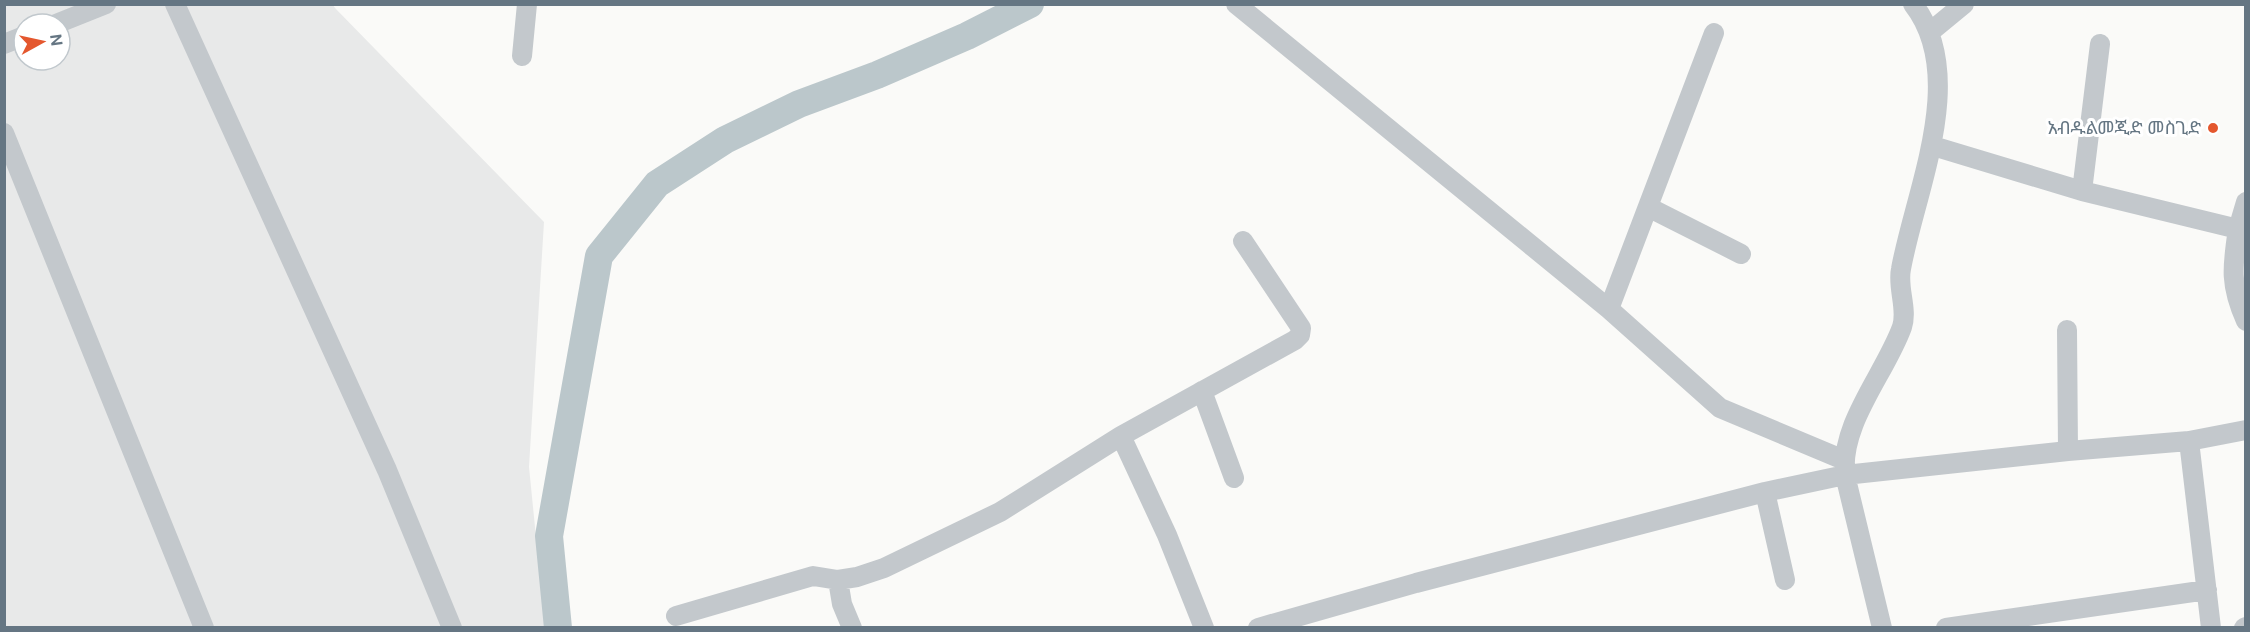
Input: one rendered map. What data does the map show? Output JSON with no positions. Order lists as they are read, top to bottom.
{
  "places": ["አብዱልመጂድ መስጊድ"],
  "north": "right"
}
